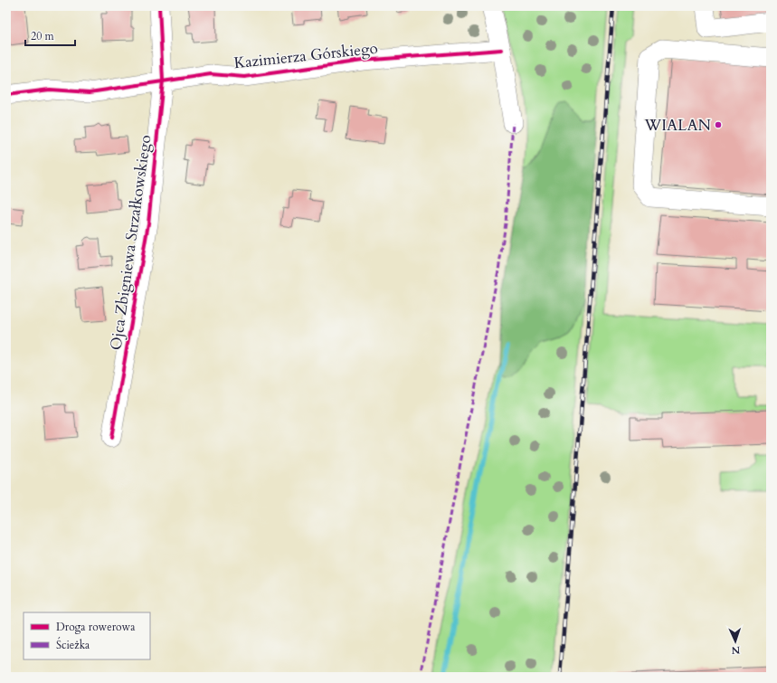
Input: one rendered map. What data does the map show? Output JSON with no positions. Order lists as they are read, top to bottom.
{
  "streets": {
    "street": ["Kazimierza Górskiego", "Ojca Zbigniewa Strzałkowskiego"]
  },
  "crossings": [
    ["Kazimierza Górskiego", "Ojca Zbigniewa Strzałkowskiego"]
  ],
  "places": ["WIALAN"],
  "legend": ["Droga rowerowa", "Ścieżka"],
  "scale_bar": "20 m",
  "north": "bottom"
}
